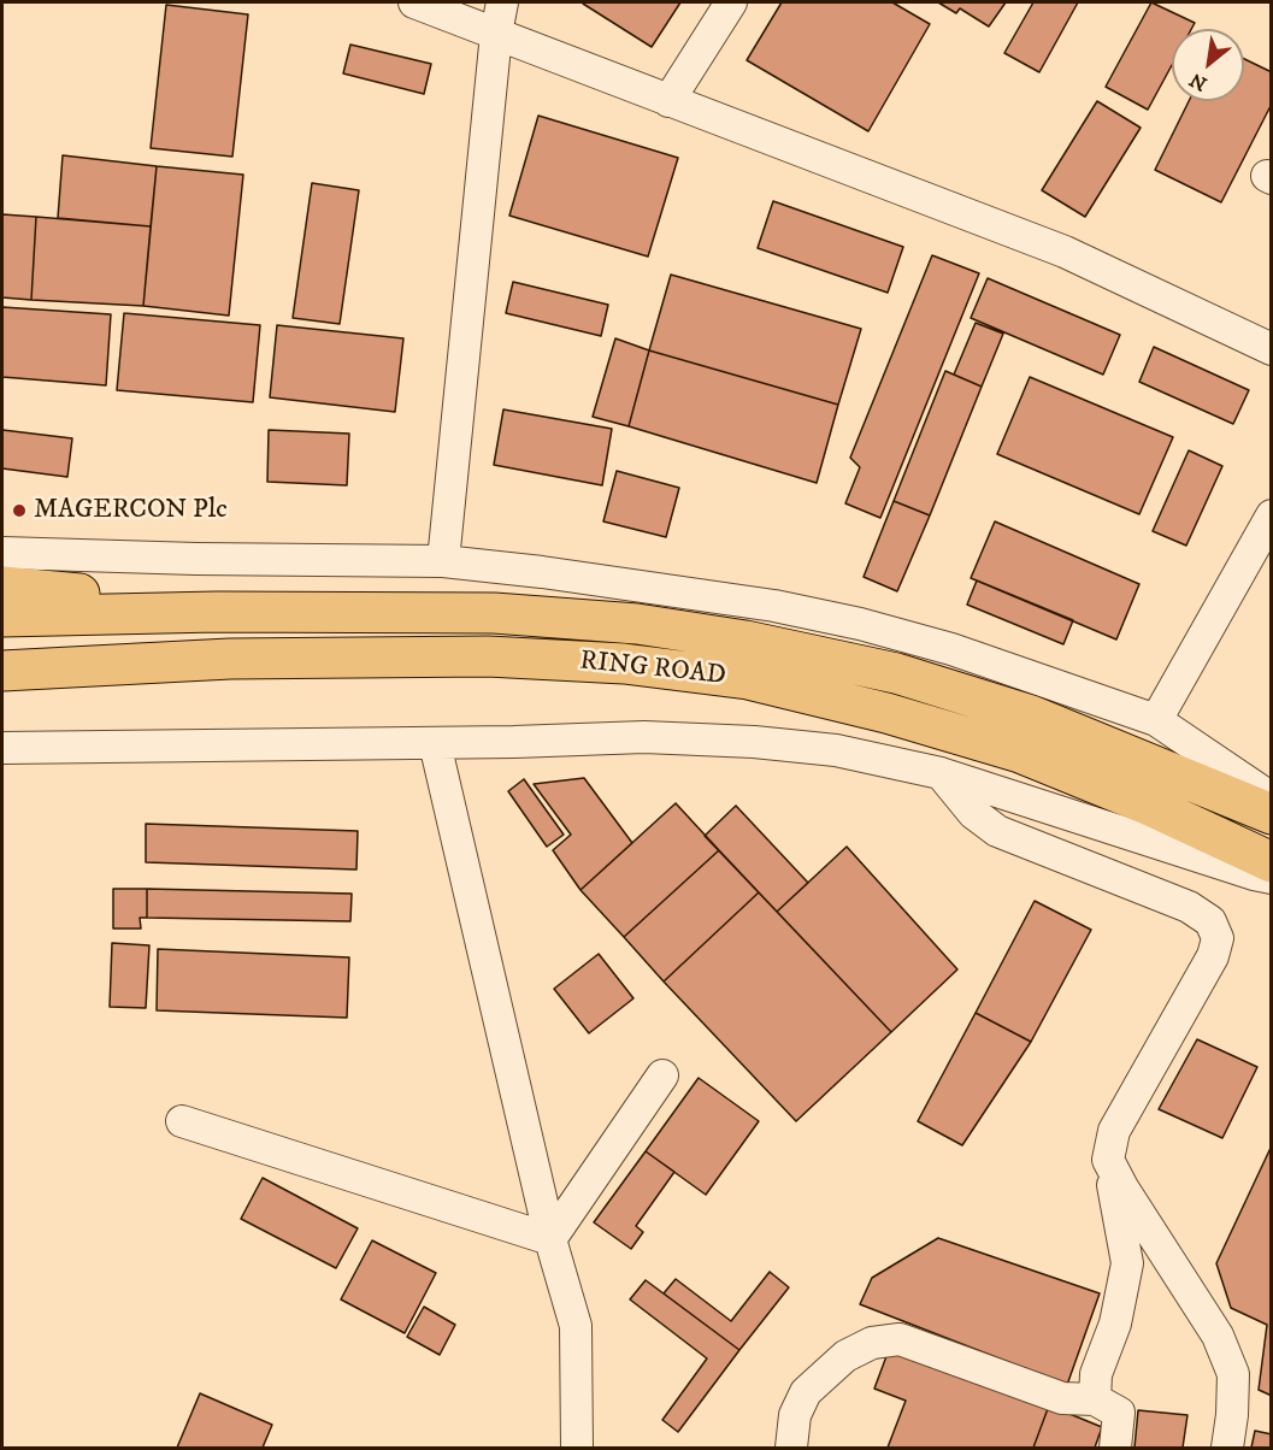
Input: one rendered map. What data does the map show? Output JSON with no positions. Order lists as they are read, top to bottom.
{
  "streets": {
    "highway": ["RING ROAD"]
  },
  "places": ["MAGERCON Plc"],
  "north": "bottom left"
}
